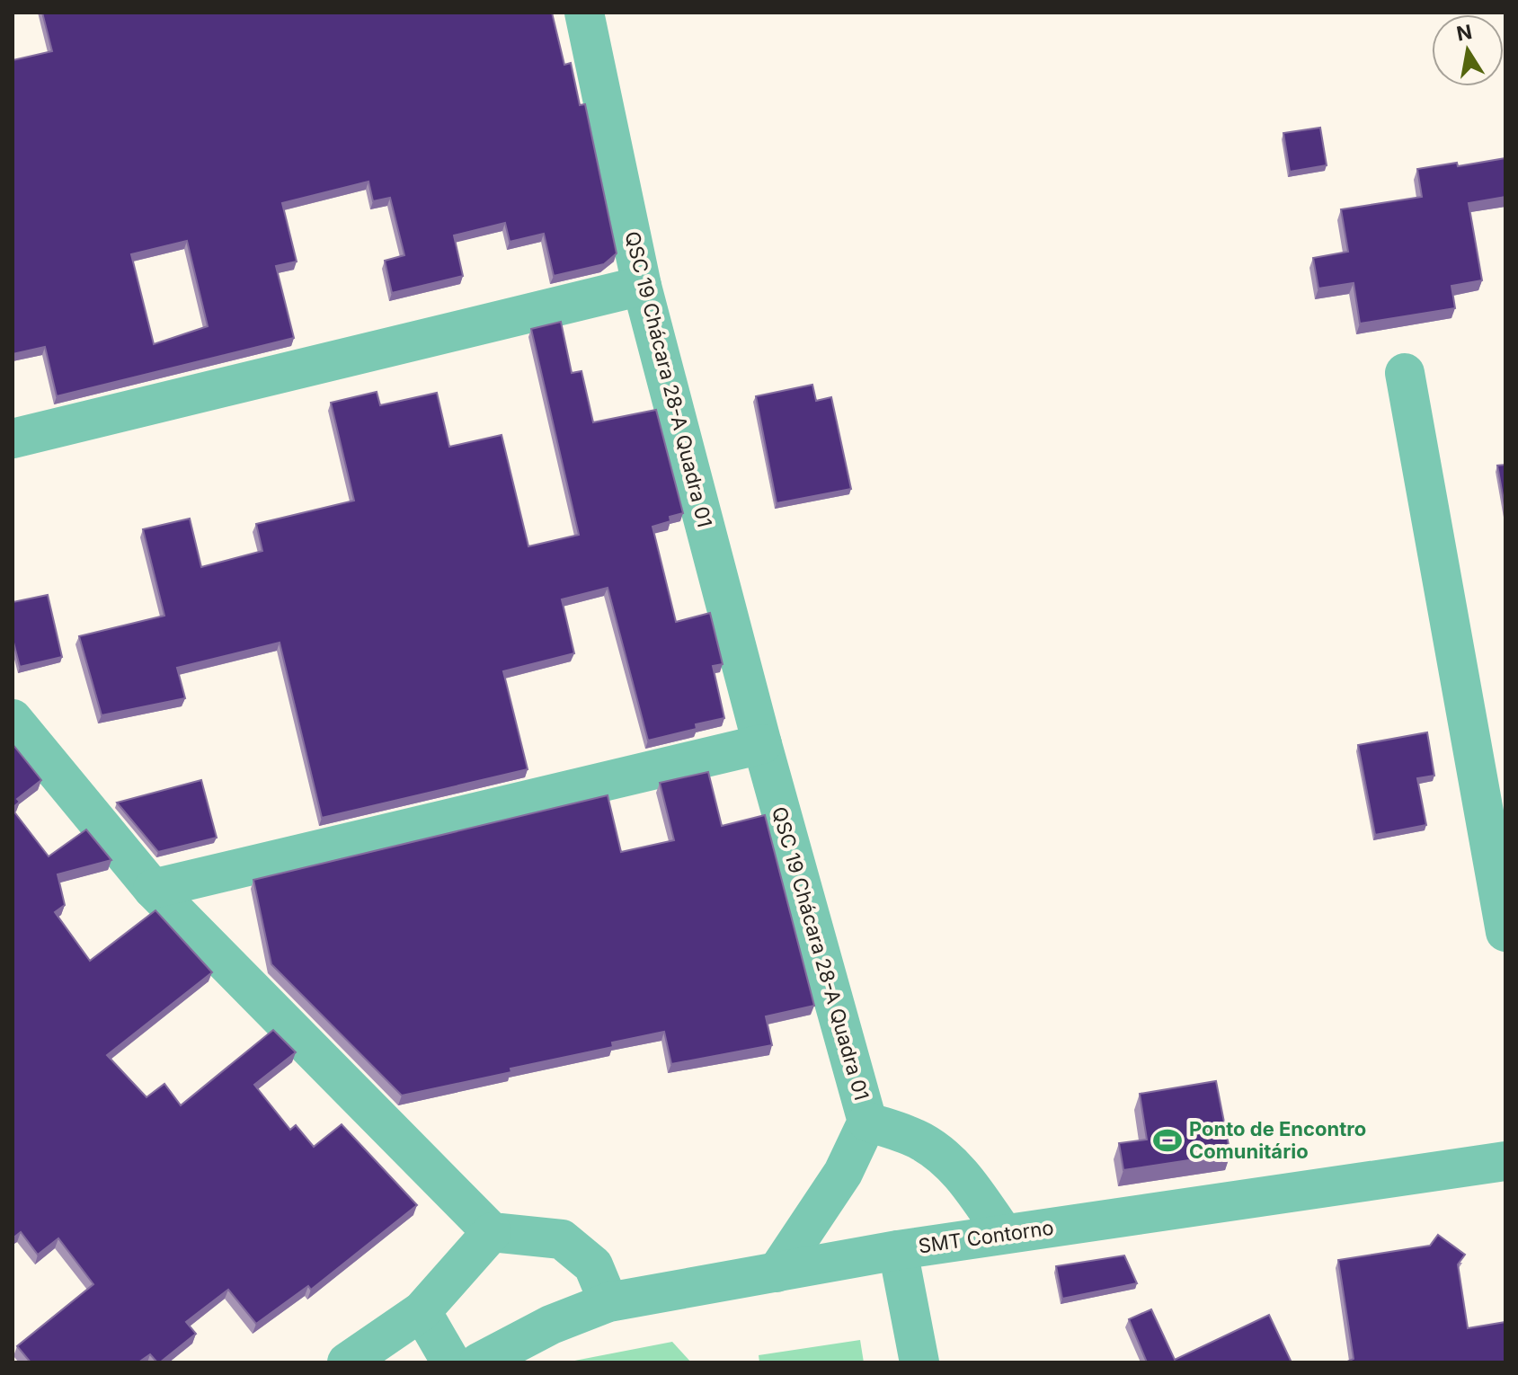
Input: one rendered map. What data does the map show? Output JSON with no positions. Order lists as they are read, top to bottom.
{
  "streets": {
    "street": ["QSC 19 Chácara 28-A Quadra 01", "SMT Contorno"]
  },
  "crossings": [
    ["QSC 19 Chácara 28-A Quadra 01", "SMT Contorno"]
  ],
  "places": {
    "sports": ["Ponto de Encontro Comunitário"]
  },
  "north": "top"
}
